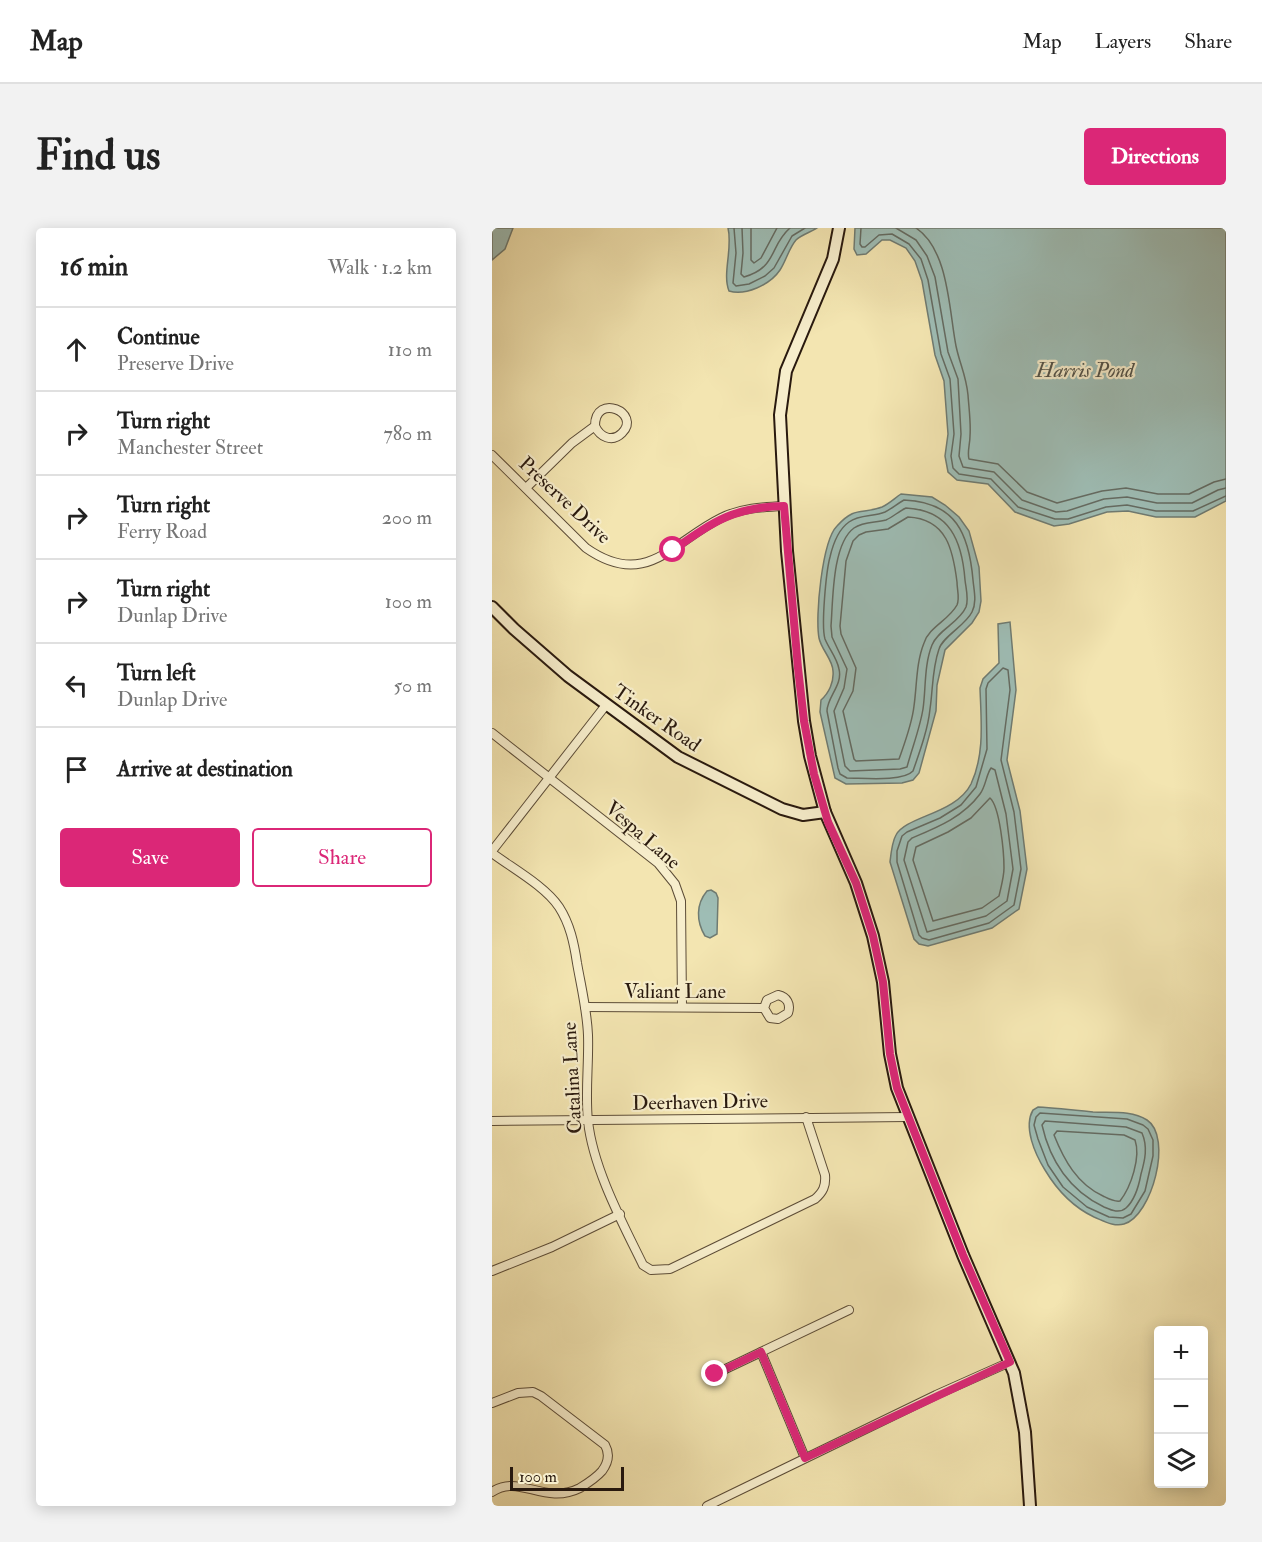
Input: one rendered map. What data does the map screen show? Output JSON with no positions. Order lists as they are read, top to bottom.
{
  "streets": {
    "street": [
      "Preserve Drive",
      "Tinker Road",
      "Vespa Lane",
      "Valiant Lane",
      "Catalina Lane",
      "Deerhaven Drive"
    ]
  },
  "crossings": [
    ["Vespa Lane", "Valiant Lane"],
    ["Valiant Lane", "Catalina Lane"],
    ["Catalina Lane", "Deerhaven Drive"]
  ],
  "water": ["Harris Pond"],
  "scale_bar": "100 m",
  "page": {
    "header": "Map",
    "nav": ["Map", "Layers", "Share"],
    "buttons": [
      "Directions",
      ["Save", "Share"]
    ],
    "title": "Find us",
    "heading": ["16 min", "Walk · 1.2 km"],
    "list": [
      ["Continue", "Preserve Drive", "110 m"],
      ["Turn right", "Manchester Street", "780 m"],
      ["Turn right", "Ferry Road", "200 m"],
      ["Turn right", "Dunlap Drive", "100 m"],
      ["Turn left", "Dunlap Drive", "50 m"],
      "Arrive at destination"
    ],
    "map_buttons": ["+", "−"],
    "scale": "100 m"
  }
}
